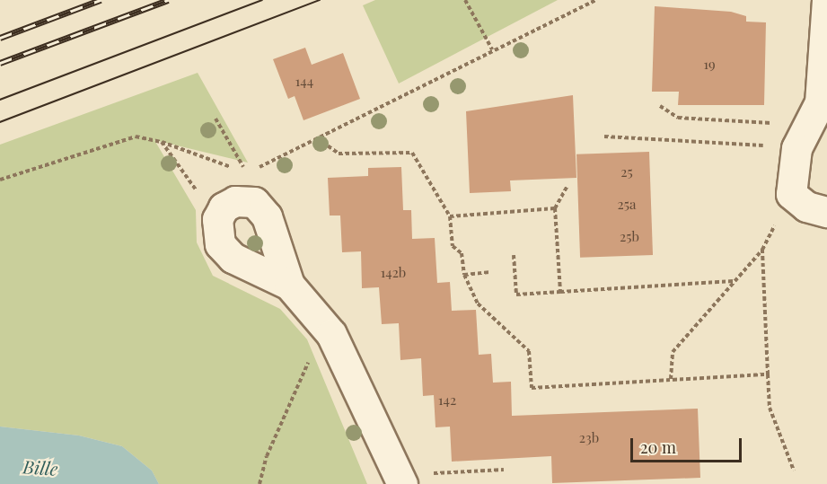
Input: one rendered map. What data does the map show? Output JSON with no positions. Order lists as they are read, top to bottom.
{
  "water": ["Bille"],
  "house_numbers": [
    "19",
    "144",
    "25",
    "25a",
    "25b",
    "142b",
    "142",
    "23b"
  ],
  "scale_bar": "20 m"
}
